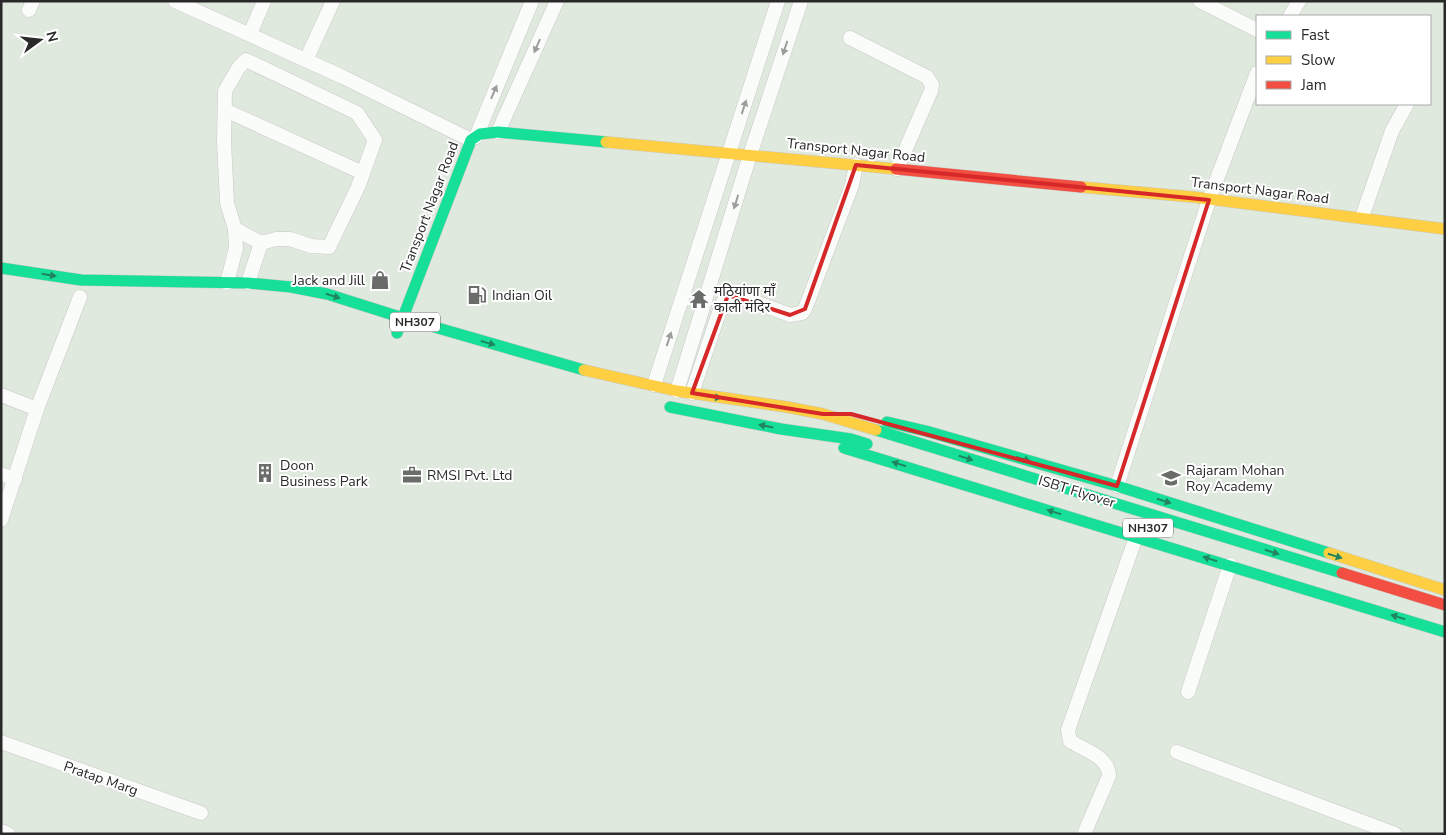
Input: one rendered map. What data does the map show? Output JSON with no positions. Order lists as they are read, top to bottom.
{
  "streets": {
    "main road": ["Transport Nagar Road", "NH307", "ISBT Flyover"],
    "street": ["Pratap Marg"]
  },
  "crossings": [
    ["Transport Nagar Road", "NH307"],
    ["NH307", "ISBT Flyover"]
  ],
  "places": {
    "shop": ["Jack and Jill"],
    "fuel station": ["Indian Oil"],
    "temple": ["मठियांणा माँ काली मंदिर"],
    "building": ["Doon Business Park"],
    "office": ["RMSI Pvt. Ltd"],
    "school or university": ["Rajaram Mohan Roy Academy"]
  },
  "legend": ["Fast", "Slow", "Jam"],
  "north": "right"
}
